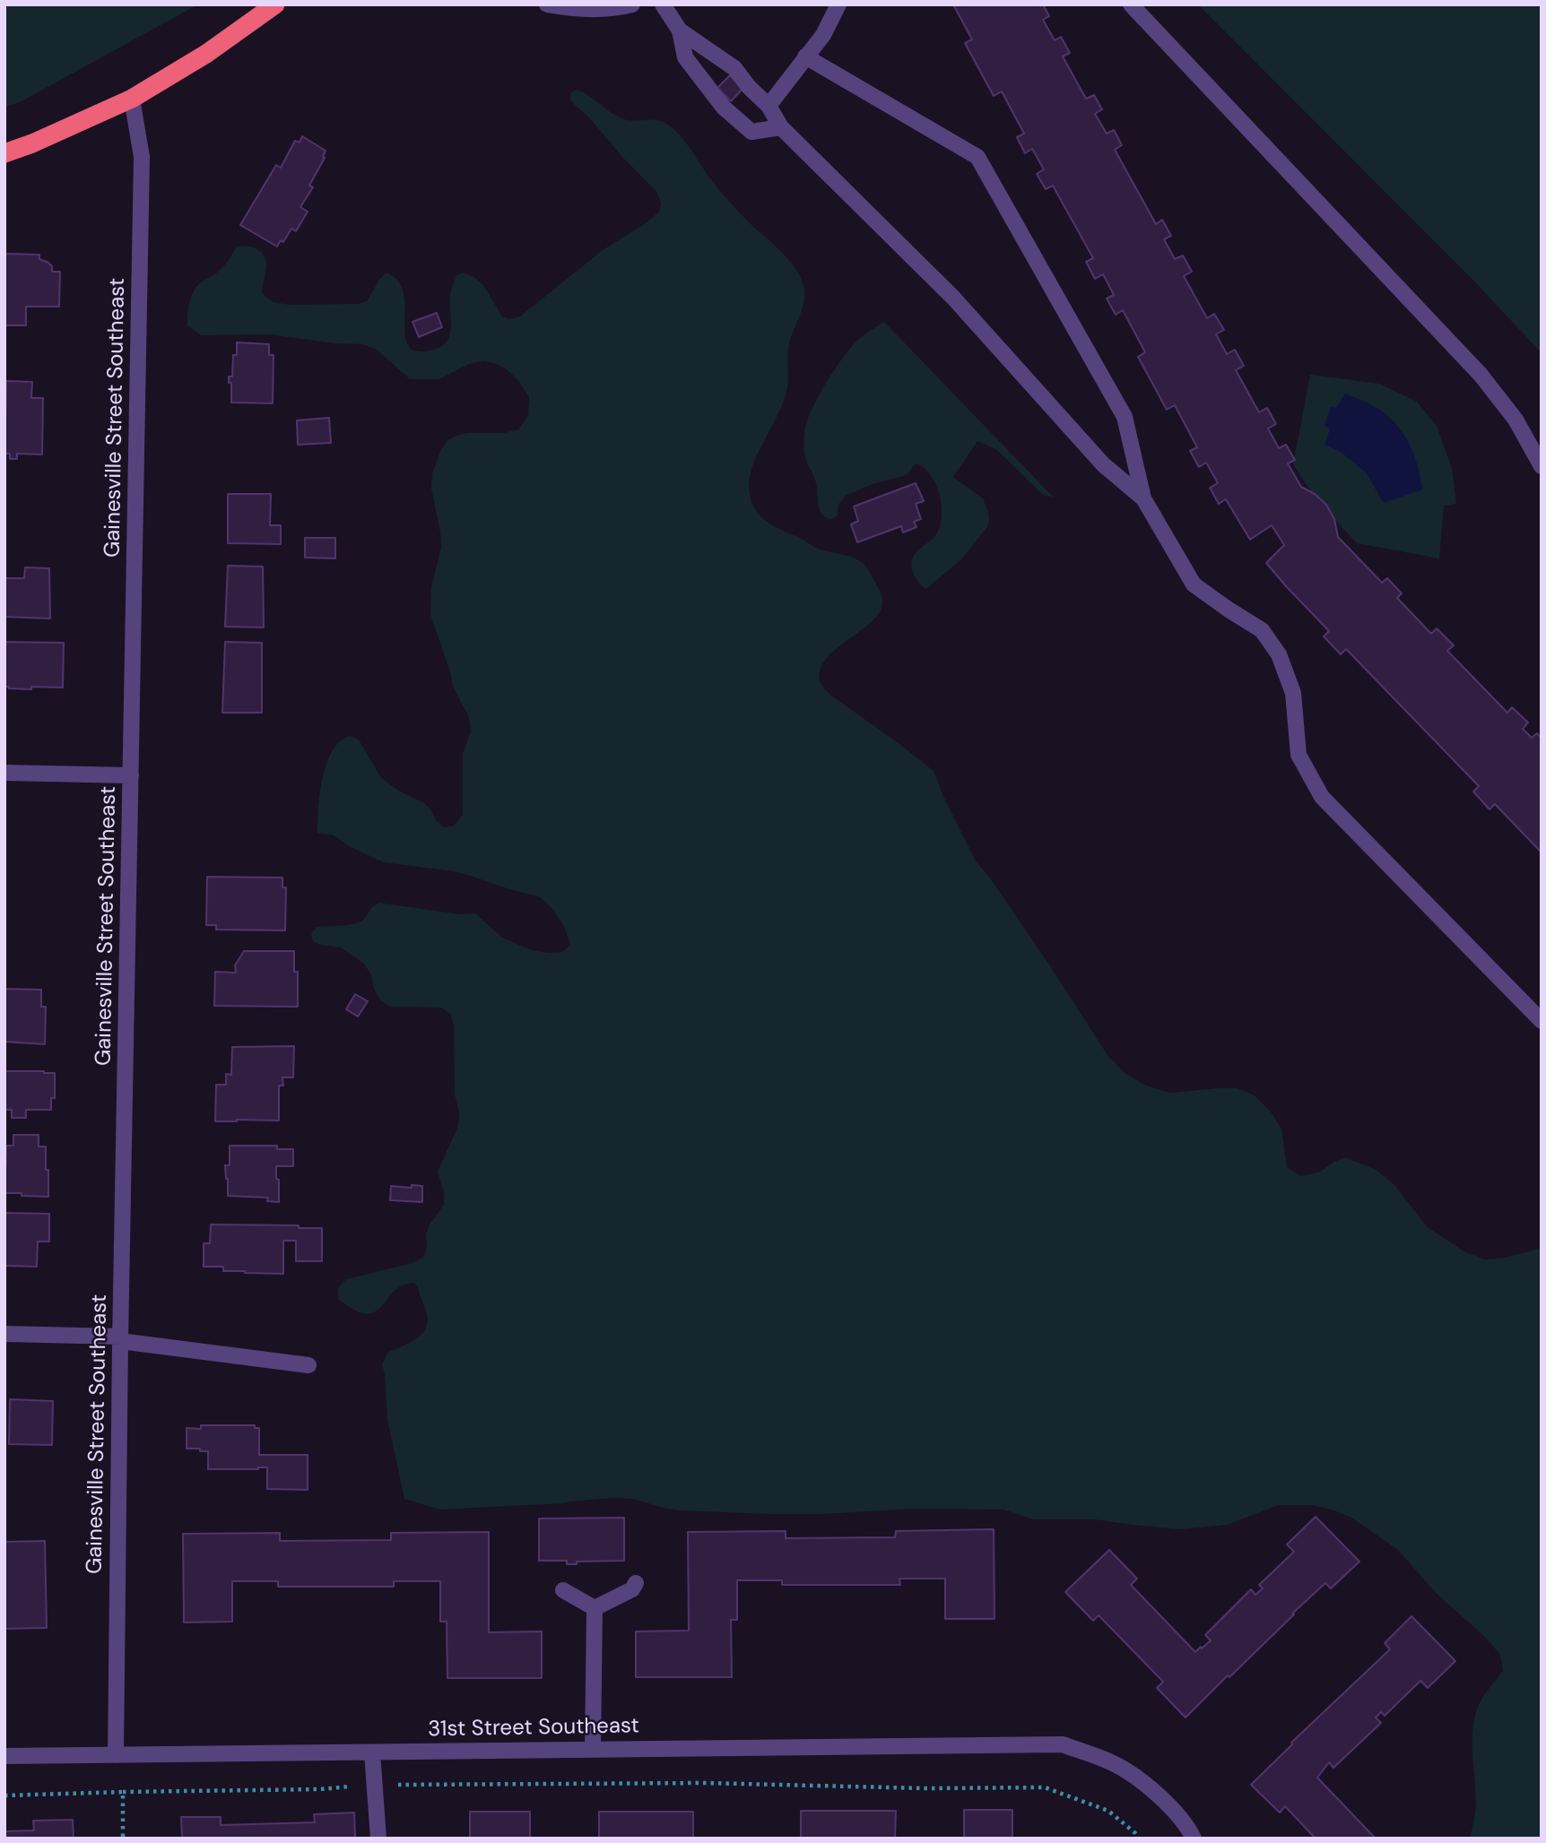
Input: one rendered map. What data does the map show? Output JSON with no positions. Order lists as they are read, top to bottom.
{
  "streets": {
    "street": ["Gainesville Street Southeast", "31st Street Southeast"]
  },
  "crossings": [
    ["Gainesville Street Southeast", "31st Street Southeast"]
  ]
}
